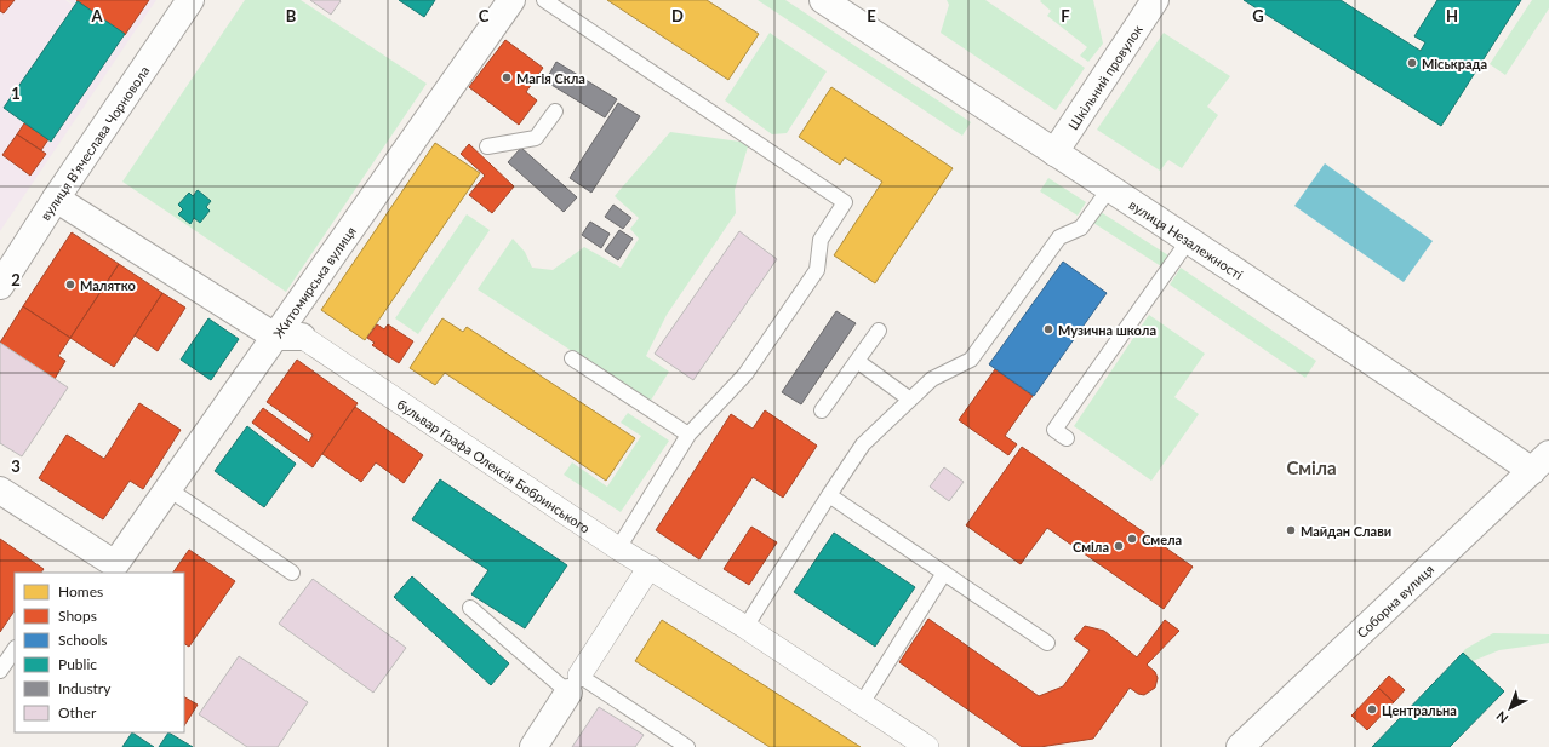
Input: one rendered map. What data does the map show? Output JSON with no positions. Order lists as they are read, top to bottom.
{
  "streets": {
    "street": [
      "Шкільний провулок",
      "вулиця Вʼячеслава Чорновола",
      "вулиця Незалежності",
      "Житомирська вулиця",
      "бульвар Графа Олексія Бобринського",
      "Соборна вулиця"
    ]
  },
  "crossings": [
    ["Шкільний провулок", "вулиця Незалежності"],
    ["вулиця Незалежності", "Соборна вулиця"],
    ["Житомирська вулиця", "бульвар Графа Олексія Бобринського"]
  ],
  "districts": ["Сміла"],
  "places": [
    "Міськрада",
    "Магія Скла",
    "Малятко",
    "Музична школа",
    "Майдан Слави",
    "Смела",
    "Сміла",
    "Центральна"
  ],
  "legend": [
    "Homes",
    "Shops",
    "Schools",
    "Public",
    "Industry",
    "Other"
  ],
  "north": "bottom left",
  "grid": {
    "columns": [
      "A",
      "B",
      "C",
      "D",
      "E",
      "F",
      "G",
      "H"
    ],
    "rows": ["1", "2", "3"]
  }
}
